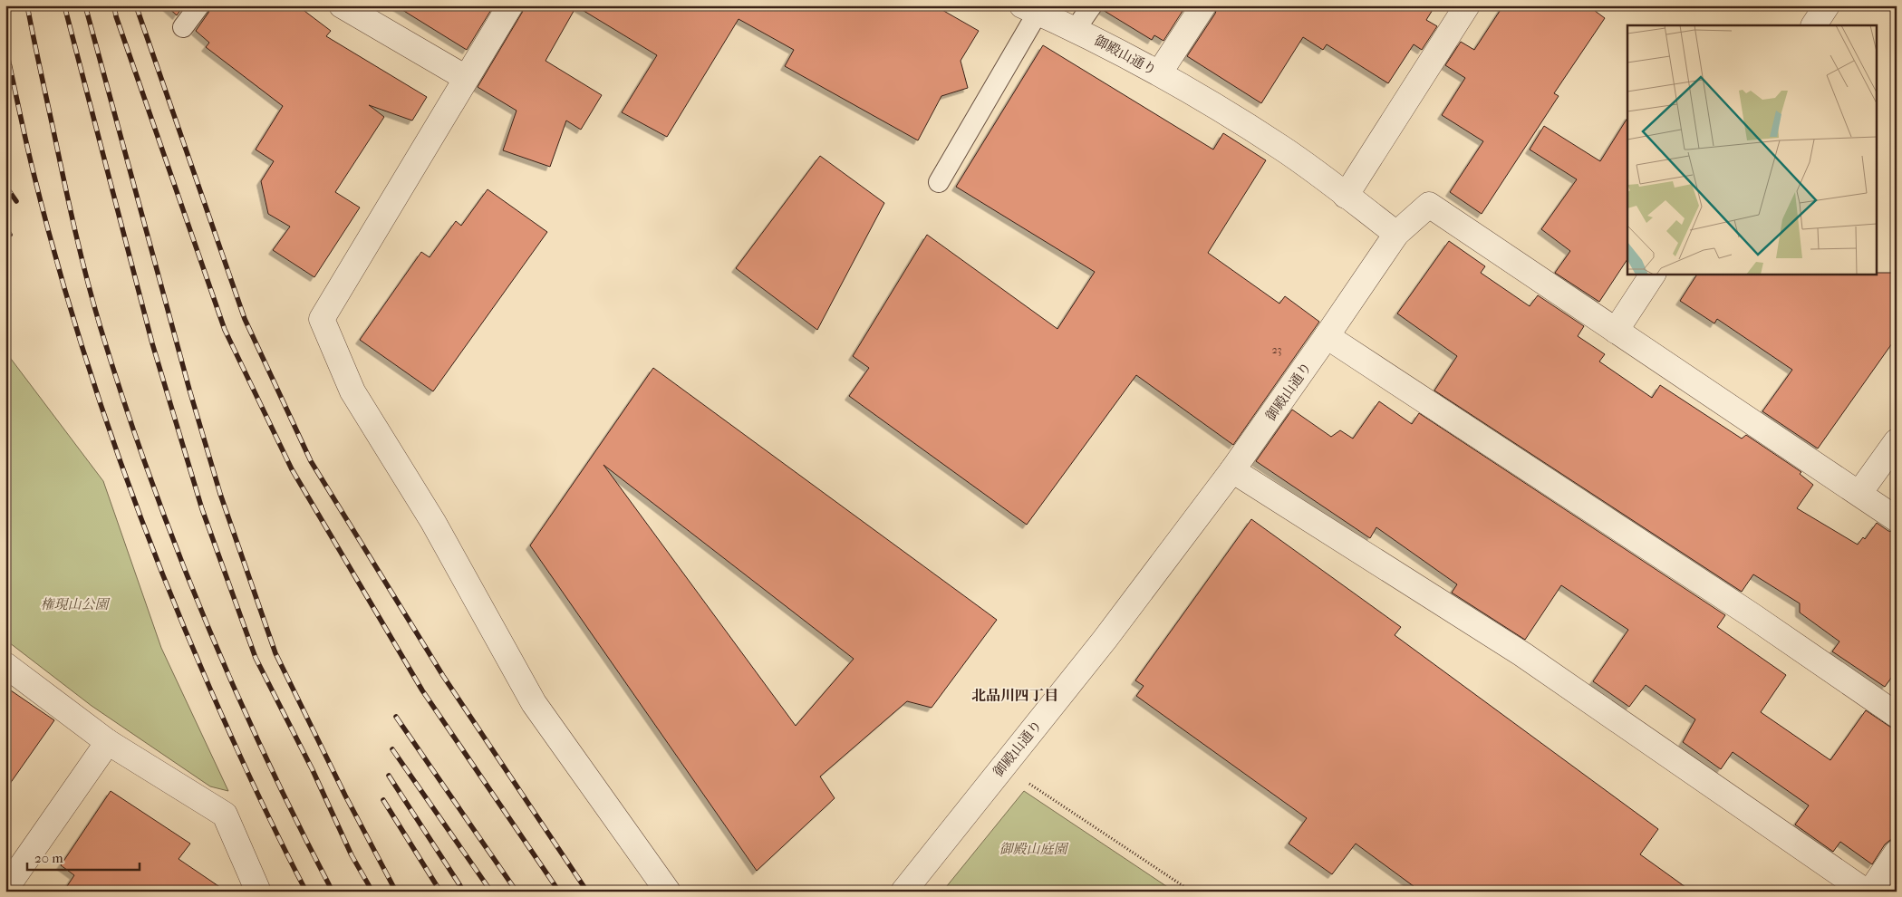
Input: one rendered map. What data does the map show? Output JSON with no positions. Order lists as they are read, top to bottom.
{
  "streets": {
    "street": ["御殿山通り"]
  },
  "districts": ["北品川四丁目"],
  "parks": ["権現山公園", "御殿山庭園"],
  "house_numbers": ["23"],
  "scale_bar": "20 m"
}
